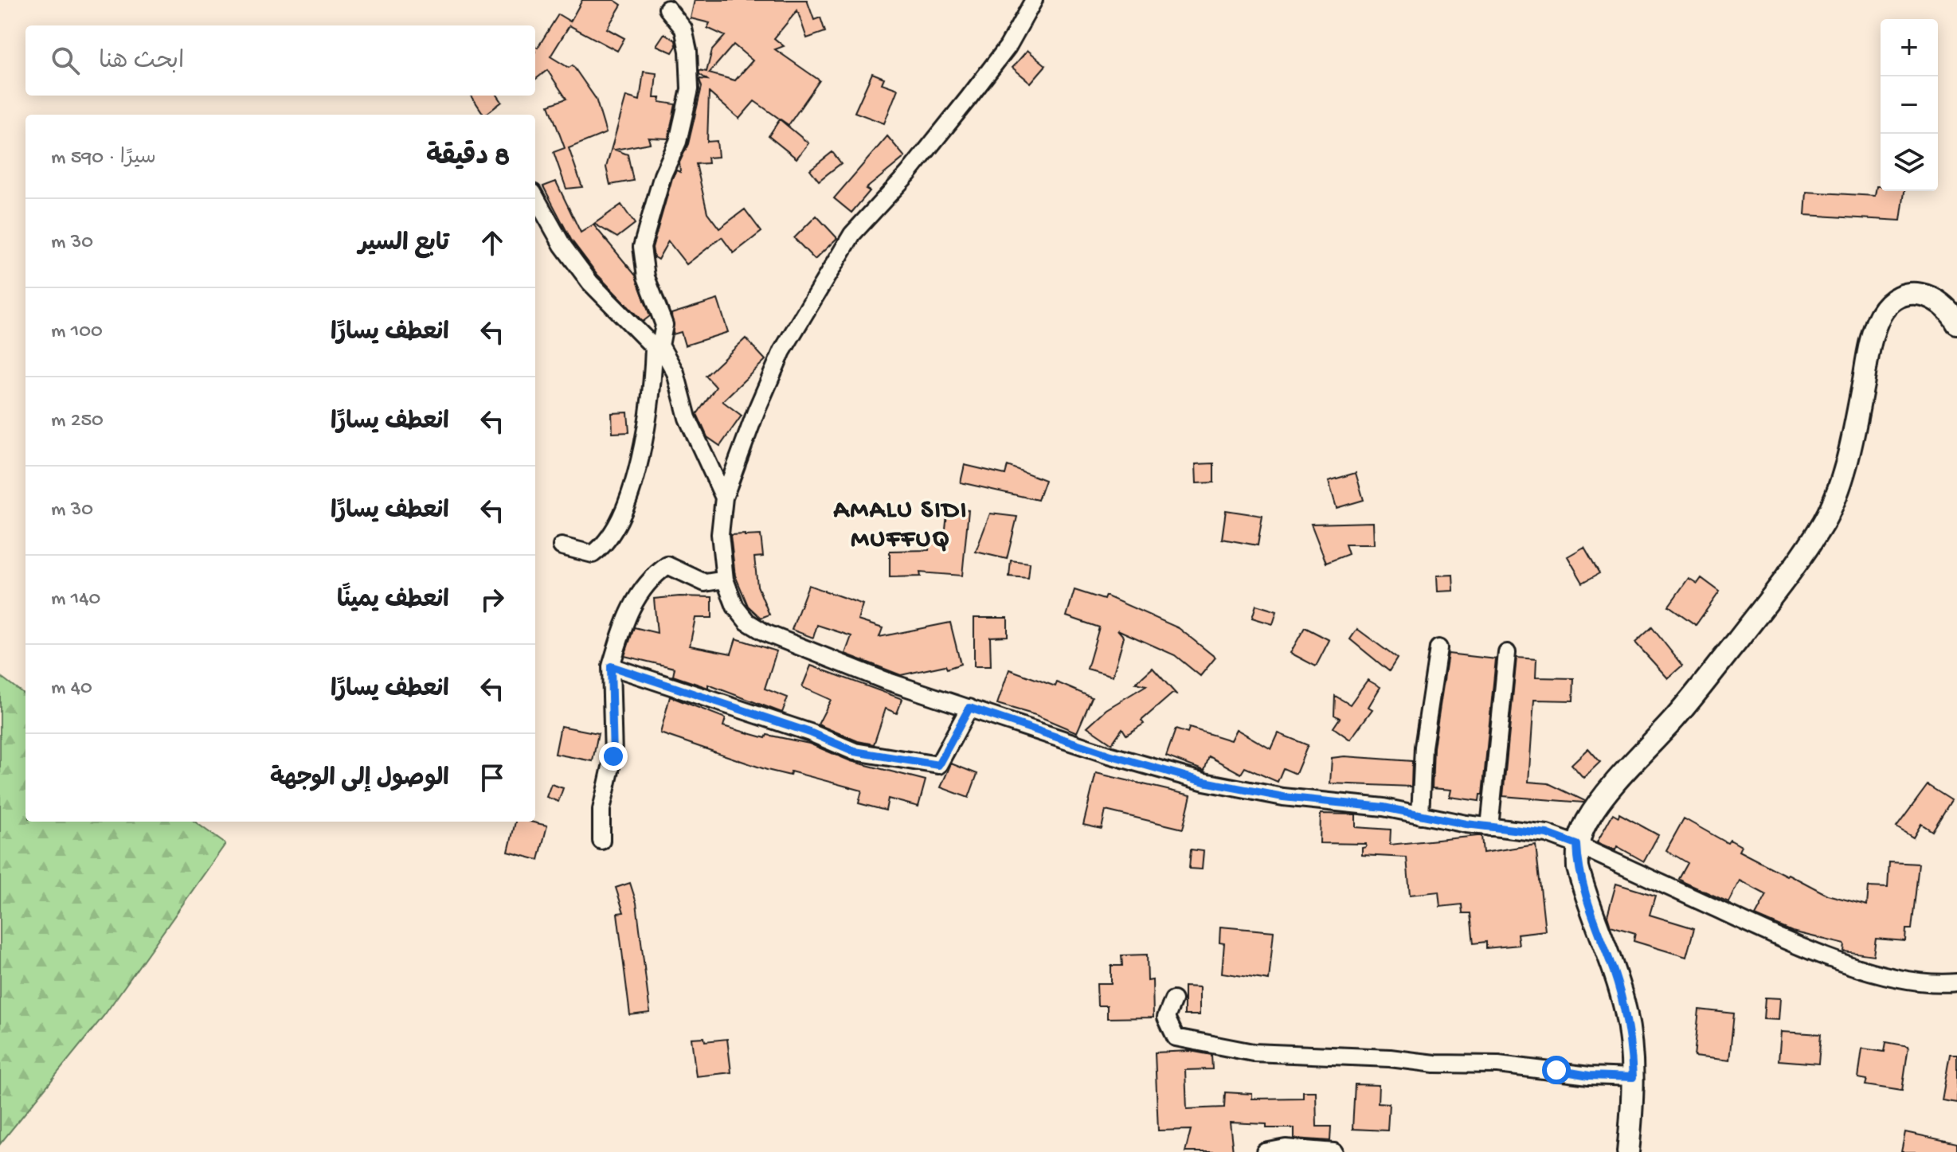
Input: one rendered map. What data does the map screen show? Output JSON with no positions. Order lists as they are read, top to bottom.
{
  "districts": ["AMALU SIDI MUFFUQ"],
  "page": {
    "map_buttons": ["+", "−"],
    "search": "ابحث هنا",
    "heading": ["8 دقيقة", "سيرًا · 590 m"],
    "list": [
      ["تابع السير", "30 m"],
      ["انعطف يسارًا", "100 m"],
      ["انعطف يسارًا", "250 m"],
      ["انعطف يسارًا", "30 m"],
      ["انعطف يمينًا", "140 m"],
      ["انعطف يسارًا", "40 m"],
      "الوصول إلى الوجهة"
    ]
  }
}
